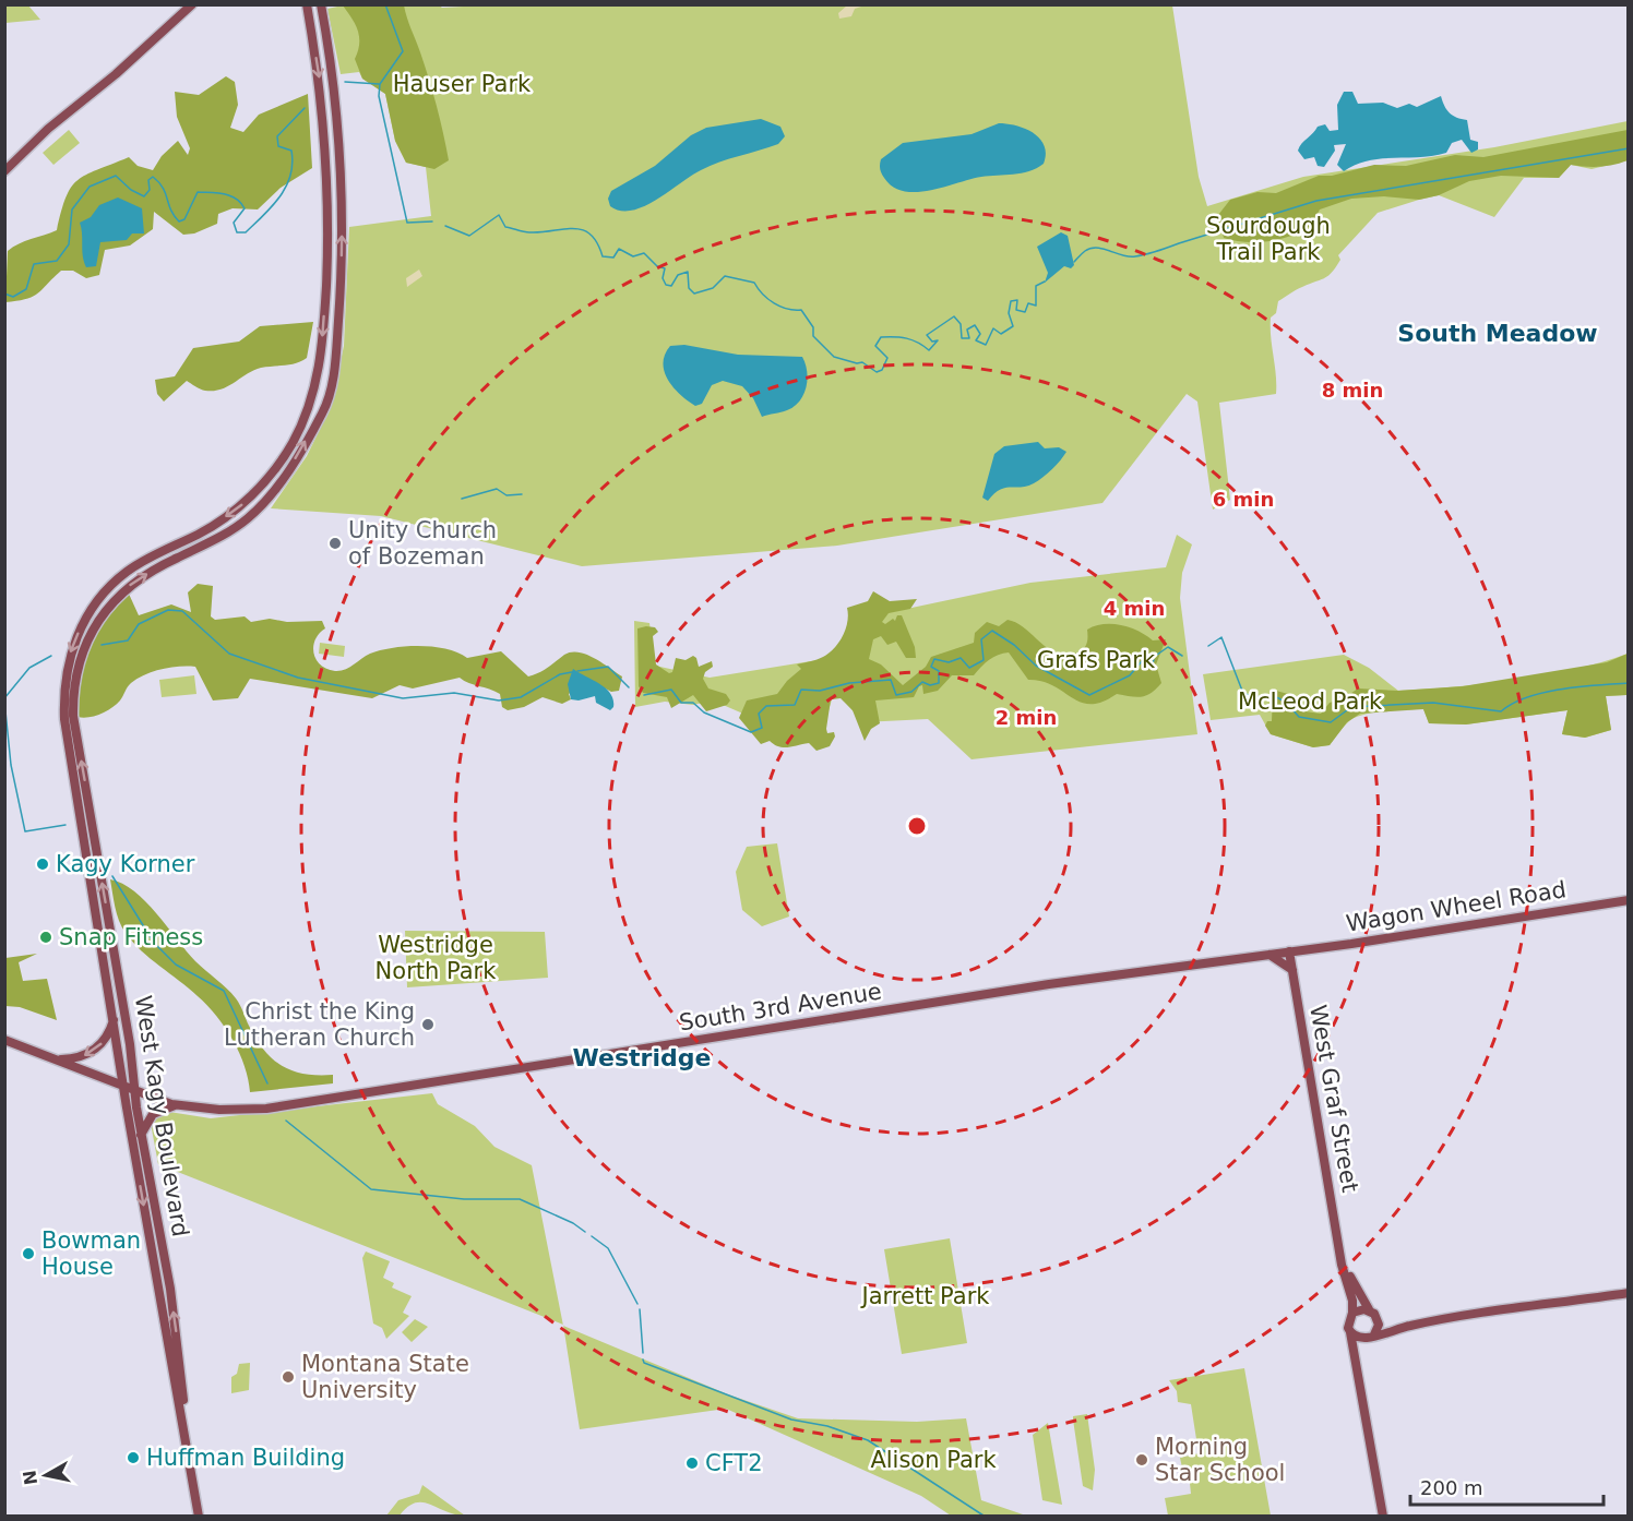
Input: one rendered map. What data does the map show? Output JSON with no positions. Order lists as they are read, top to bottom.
{
  "streets": {
    "main road": [
      "Wagon Wheel Road",
      "South 3rd Avenue",
      "West Graf Street",
      "West Kagy Boulevard"
    ]
  },
  "crossings": [
    ["Wagon Wheel Road", "South 3rd Avenue"],
    ["Wagon Wheel Road", "West Graf Street"],
    ["South 3rd Avenue", "West Graf Street"],
    ["South 3rd Avenue", "West Kagy Boulevard"]
  ],
  "districts": ["South Meadow", "Westridge"],
  "parks": [
    "Hauser Park",
    "Sourdough Trail Park",
    "Grafs Park",
    "McLeod Park",
    "Westridge North Park",
    "Jarrett Park",
    "Alison Park"
  ],
  "places": [
    "Unity Church of Bozeman",
    "Kagy Korner",
    "Snap Fitness",
    "Christ the King Lutheran Church",
    "Bowman House",
    "Montana State University",
    "Huffman Building",
    "Morning Star School",
    "CFT2"
  ],
  "scale_bar": "200 m",
  "north": "left",
  "rings": [
    "8 min",
    "6 min",
    "4 min",
    "2 min"
  ]
}
